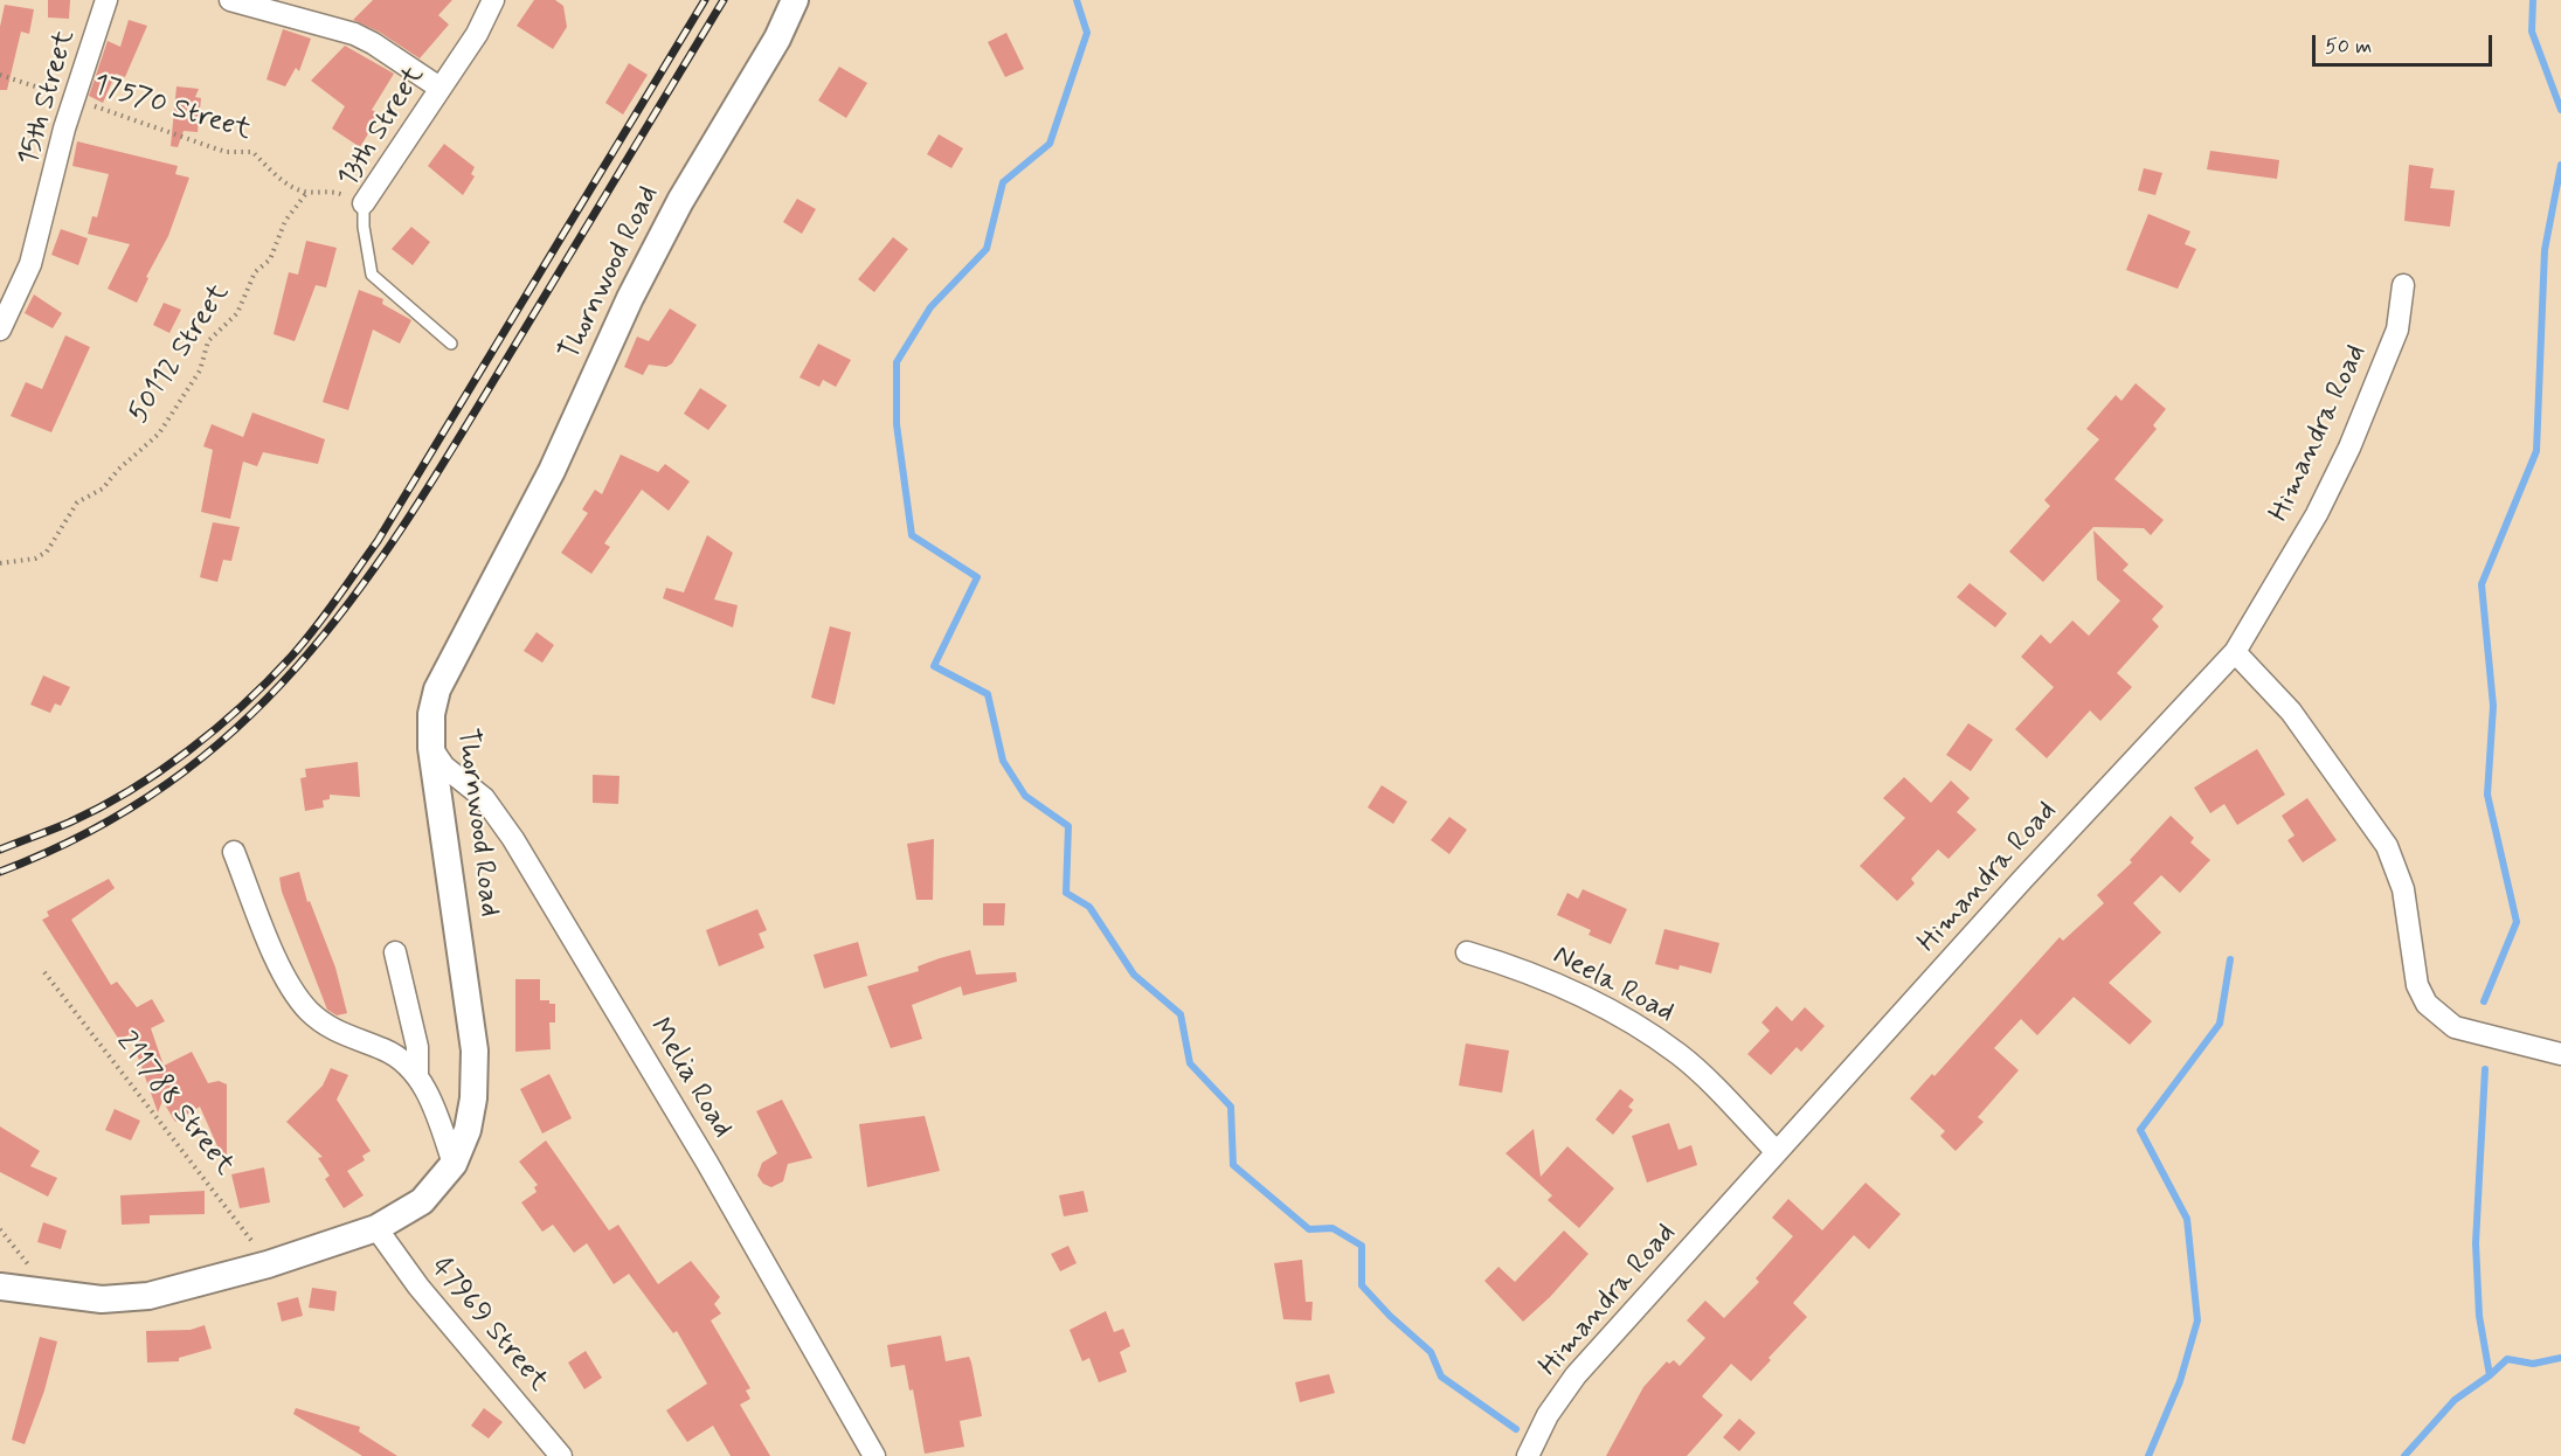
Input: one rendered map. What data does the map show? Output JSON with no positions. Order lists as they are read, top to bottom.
{
  "streets": {
    "street": [
      "15th Street",
      "13th Street",
      "Thornwood Road",
      "Himandra Road",
      "Neela Road",
      "Melia Road",
      "47969 Street"
    ],
    "path": ["17570 Street", "50112 Street", "211788 Street"]
  },
  "crossings": [
    ["15th Street", "17570 Street"],
    ["17570 Street", "13th Street"],
    ["17570 Street", "50112 Street"],
    ["Thornwood Road", "Melia Road"],
    ["Thornwood Road", "211788 Street"],
    ["Thornwood Road", "47969 Street"],
    ["Himandra Road", "Neela Road"]
  ],
  "scale_bar": "50 m"
}
